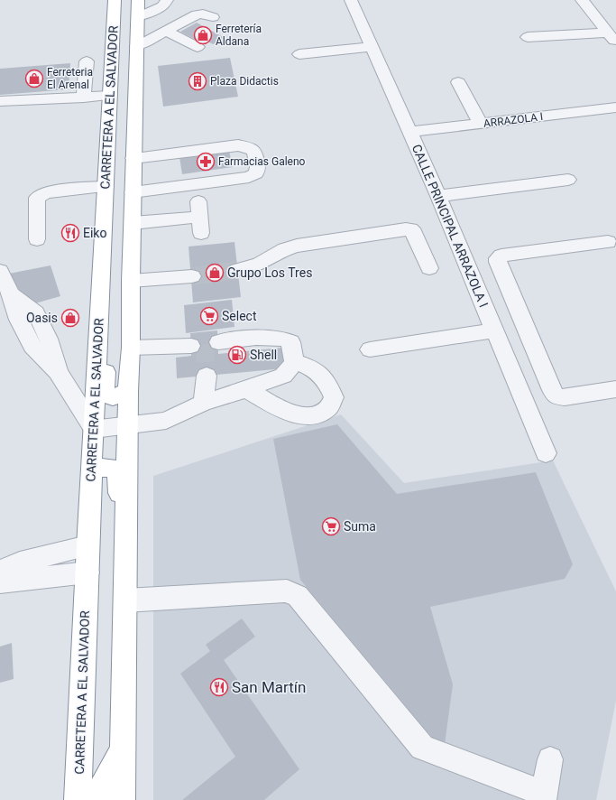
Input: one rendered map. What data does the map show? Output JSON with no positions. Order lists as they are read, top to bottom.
{
  "streets": {
    "highway": ["CARRETERA A EL SALVADOR"],
    "street": ["ARRAZOLA I", "CALLE PRINCIPAL ARRAZOLA I"]
  },
  "crossings": [
    ["ARRAZOLA I", "CALLE PRINCIPAL ARRAZOLA I"]
  ],
  "places": {
    "shop": [
      "Ferretería Aldana",
      "Ferreteria El Arenal",
      "Grupo Los Tres",
      "Oasis"
    ],
    "building": ["Plaza Didactis"],
    "pharmacy": ["Farmacias Galeno"],
    "restaurant": ["Eiko", "San Martín"],
    "supermarket": ["Select", "Suma"],
    "fuel station": ["Shell"]
  }
}
